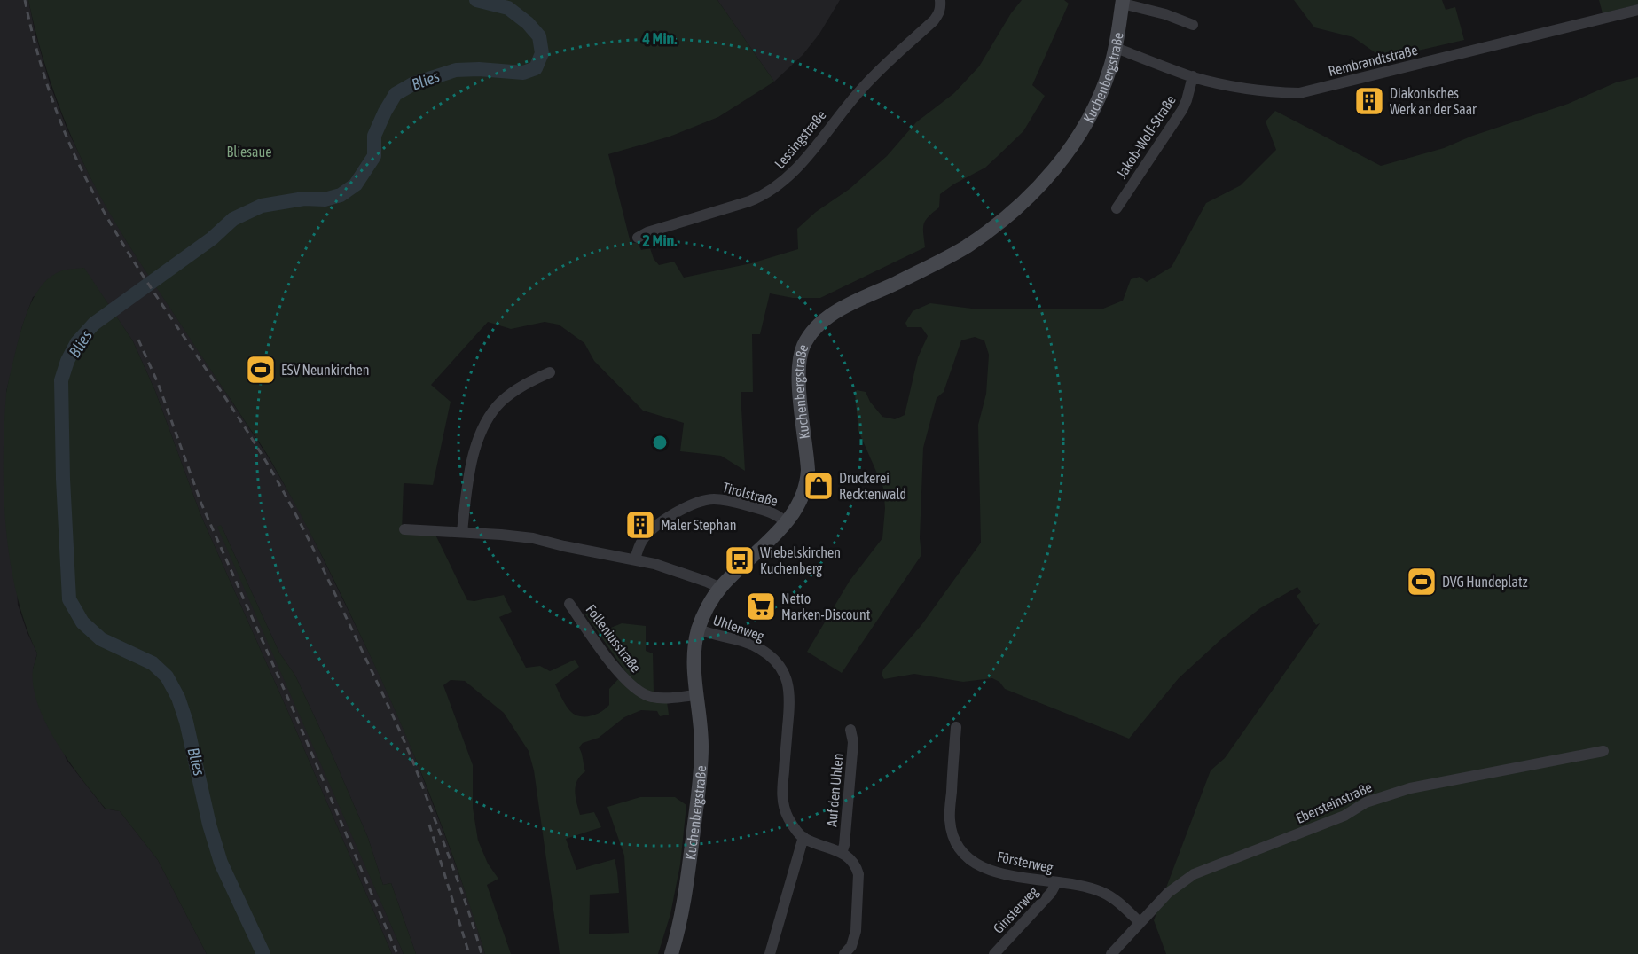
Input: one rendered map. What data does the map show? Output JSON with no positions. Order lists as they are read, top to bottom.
{
  "streets": {
    "main road": ["Kuchenbergstraße"],
    "street": [
      "Rembrandtstraße",
      "Jakob-Wolf-Straße",
      "Lessingstraße",
      "Tirolstraße",
      "Uhlenweg",
      "Folleniusstraße",
      "Auf den Uhlen",
      "Ebersteinstraße",
      "Försterweg",
      "Ginsterweg"
    ]
  },
  "crossings": [
    ["Rembrandtstraße", "Kuchenbergstraße"],
    ["Rembrandtstraße", "Jakob-Wolf-Straße"],
    ["Kuchenbergstraße", "Tirolstraße"],
    ["Kuchenbergstraße", "Uhlenweg"],
    ["Kuchenbergstraße", "Folleniusstraße"],
    ["Uhlenweg", "Auf den Uhlen"],
    ["Ebersteinstraße", "Försterweg"],
    ["Försterweg", "Ginsterweg"]
  ],
  "water": ["Blies"],
  "parks": ["Bliesaue"],
  "places": {
    "building": ["Diakonisches Werk an der Saar", "Maler Stephan"],
    "sports": ["ESV Neunkirchen", "DVG Hundeplatz"],
    "shop": ["Druckerei Recktenwald"],
    "bus stop": ["Wiebelskirchen Kuchenberg"],
    "supermarket": ["Netto Marken-Discount"]
  },
  "rings": ["4 Min.", "2 Min."]
}
